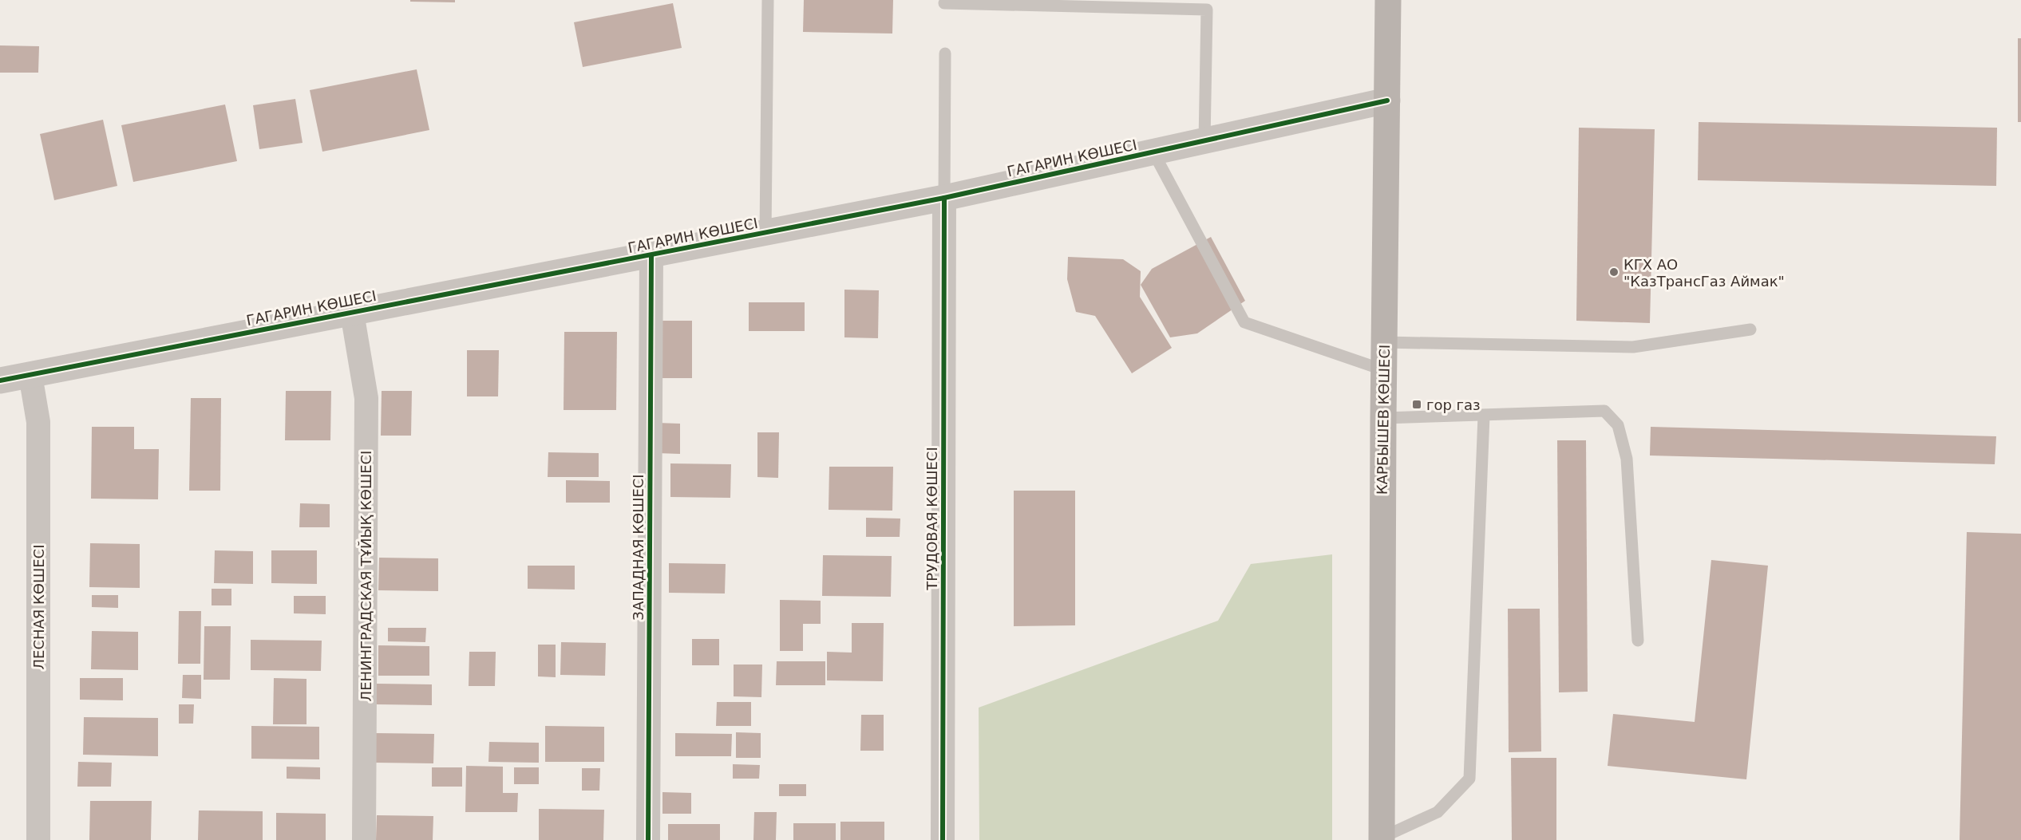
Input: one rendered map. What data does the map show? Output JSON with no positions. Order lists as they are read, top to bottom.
{
  "streets": {
    "main road": ["КАРБЫШЕВ КӨШЕСІ"],
    "street": [
      "ГАГАРИН КӨШЕСІ",
      "ТРУДОВАЯ КӨШЕСІ",
      "ЗАПАДНАЯ КӨШЕСІ",
      "ЛЕНИНГРАДСКАЯ ТҰЙЫҚ КӨШЕСІ",
      "ЛЕСНАЯ КӨШЕСІ"
    ]
  },
  "crossings": [
    ["ГАГАРИН КӨШЕСІ", "КАРБЫШЕВ КӨШЕСІ"],
    ["ГАГАРИН КӨШЕСІ", "ТРУДОВАЯ КӨШЕСІ"],
    ["ГАГАРИН КӨШЕСІ", "ЗАПАДНАЯ КӨШЕСІ"],
    ["ГАГАРИН КӨШЕСІ", "ЛЕНИНГРАДСКАЯ ТҰЙЫҚ КӨШЕСІ"],
    ["ГАГАРИН КӨШЕСІ", "ЛЕСНАЯ КӨШЕСІ"]
  ],
  "places": {
    "other": ["КГХ АО \"КазТрансГаз Аймак\""],
    "transit": ["гор газ"]
  }
}
